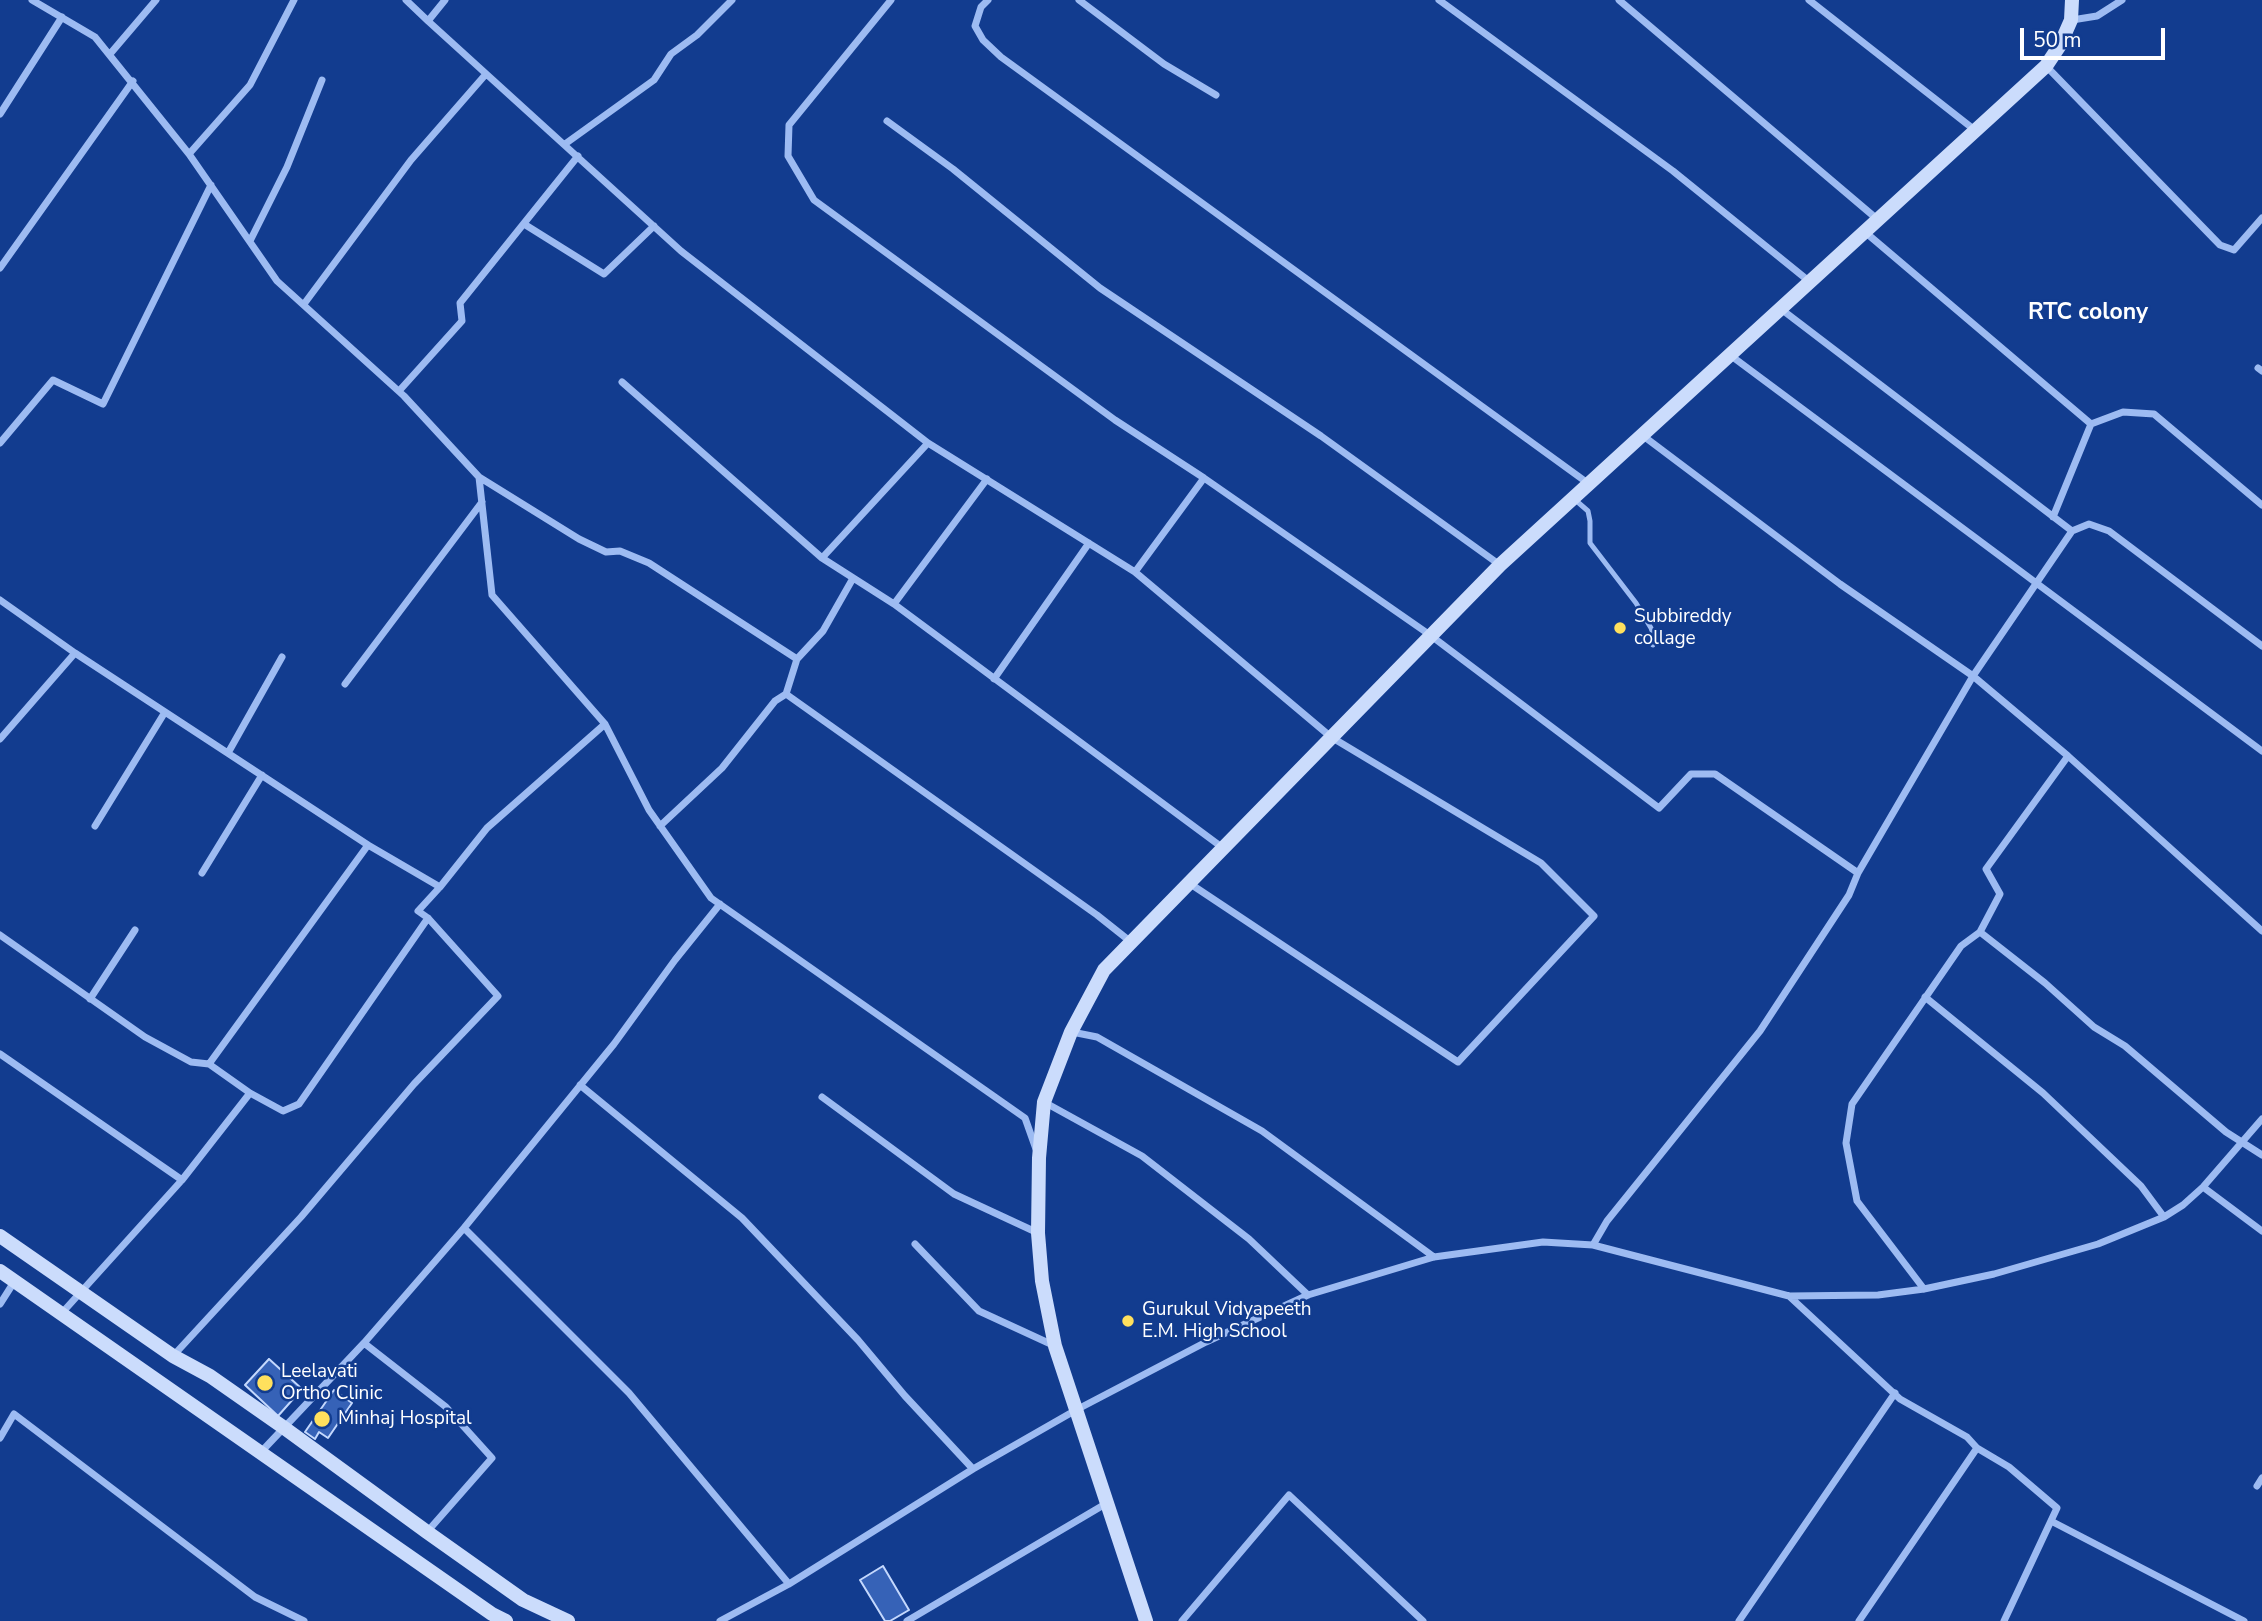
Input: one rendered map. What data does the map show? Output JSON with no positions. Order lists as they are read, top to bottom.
{
  "districts": ["RTC colony"],
  "places": [
    "Subbireddy collage",
    "Gurukul Vidyapeeth E.M. High School",
    "Leelavati Ortho Clinic",
    "Minhaj Hospital"
  ],
  "scale_bar": "50 m"
}
